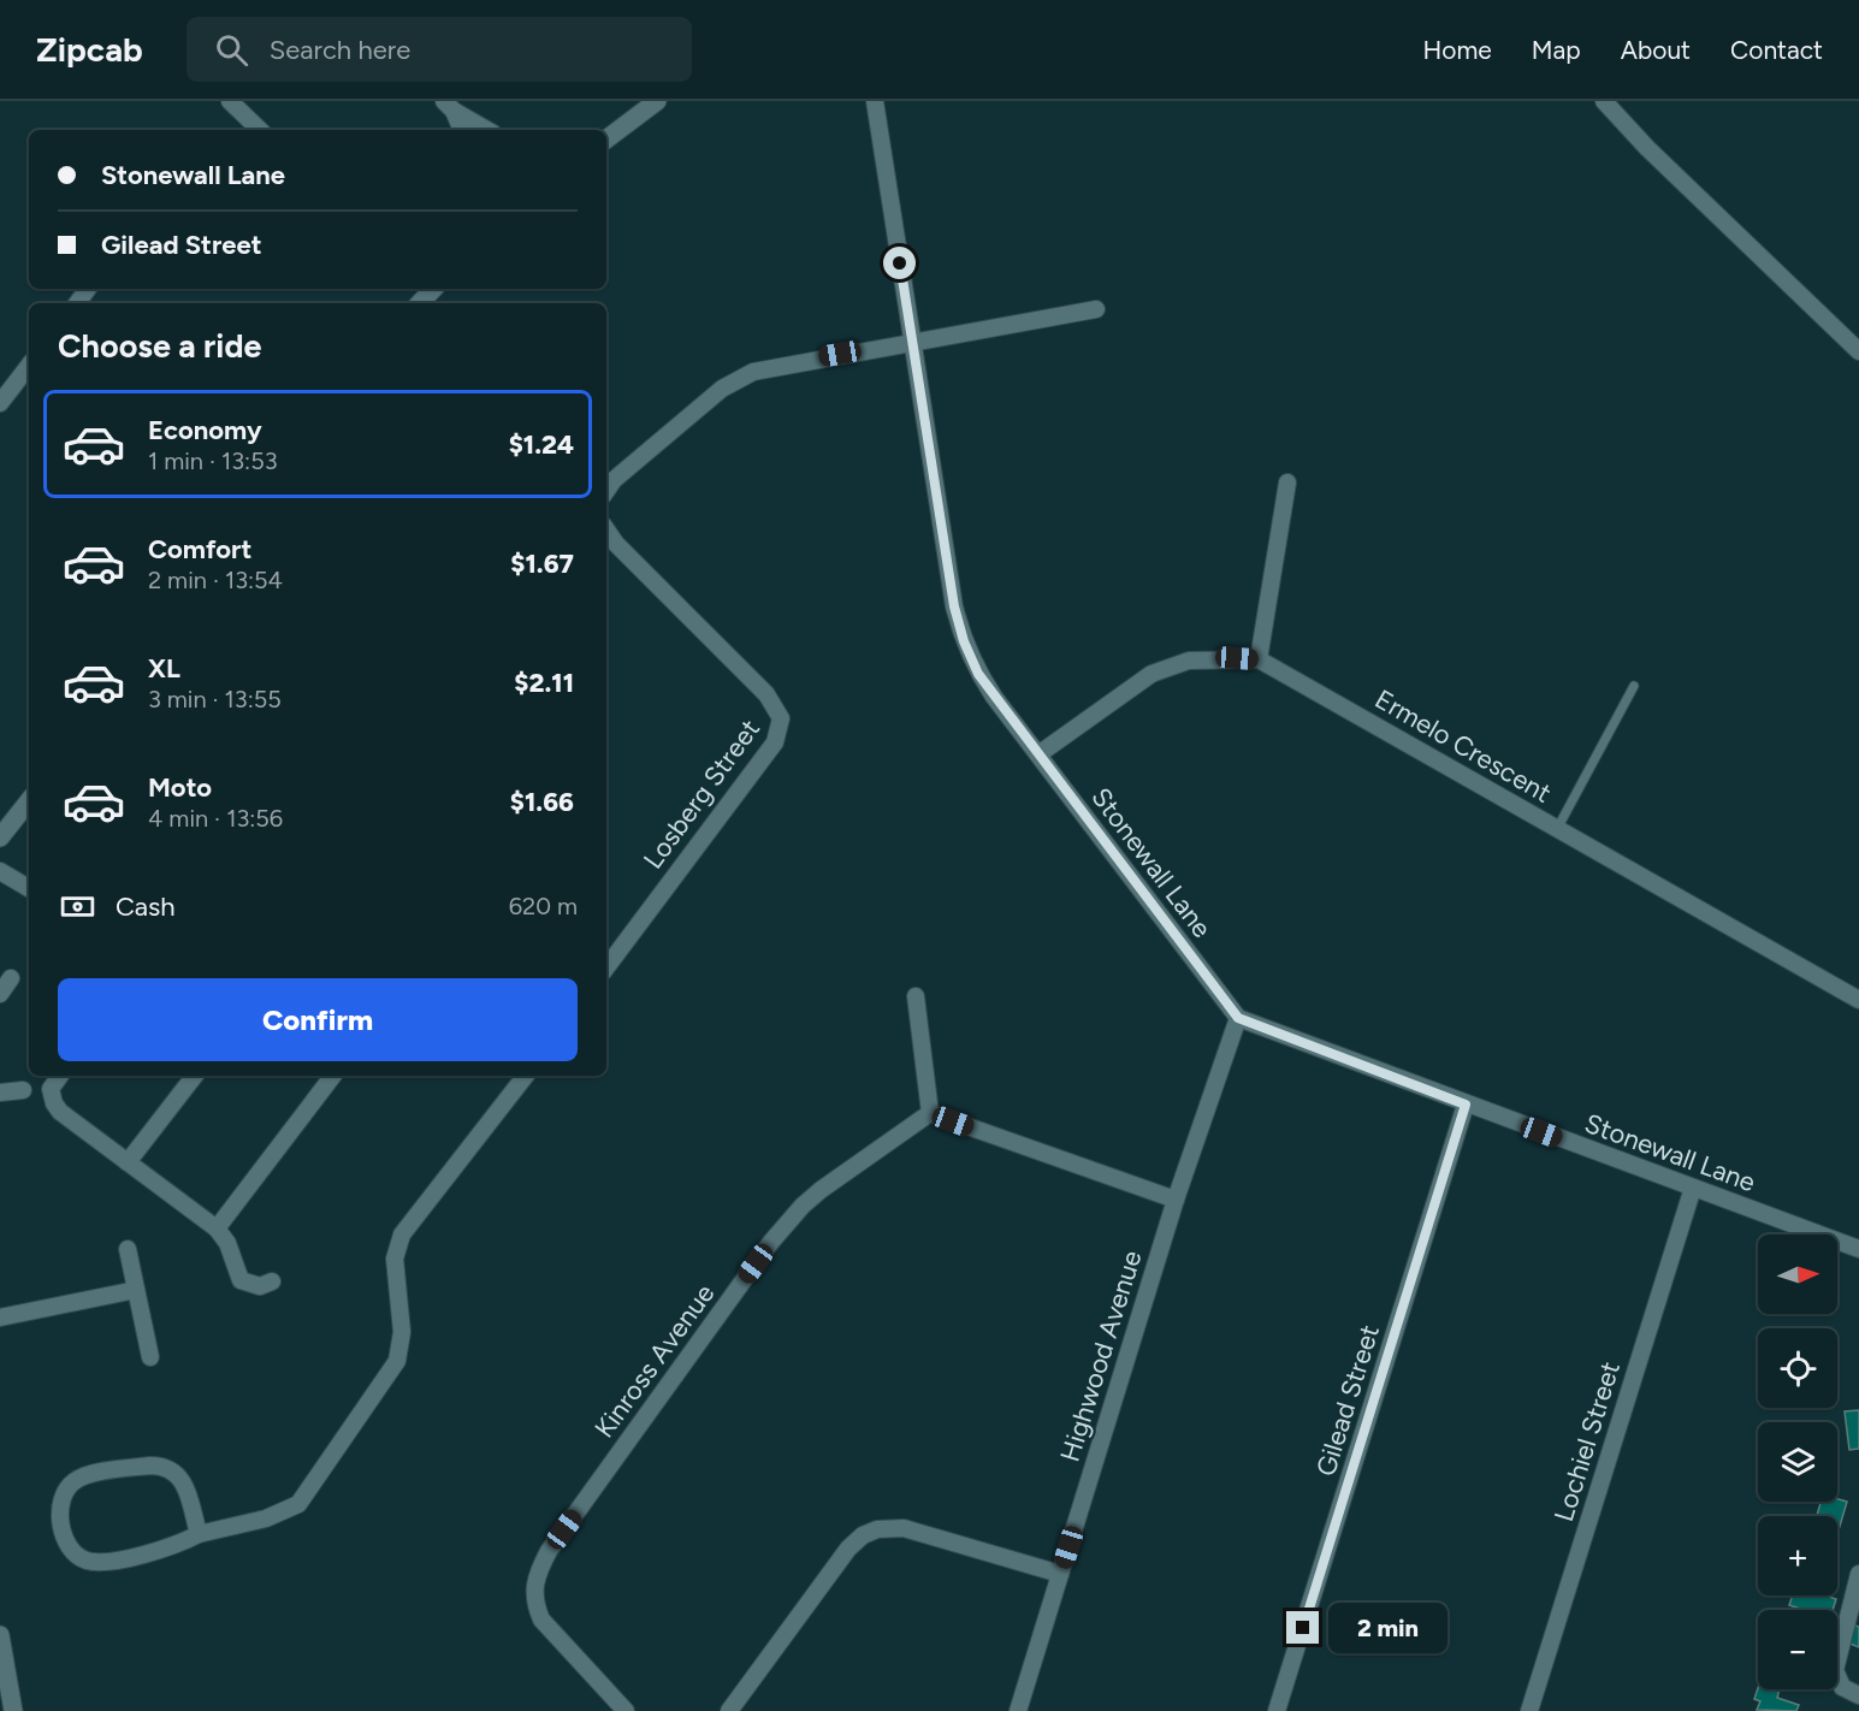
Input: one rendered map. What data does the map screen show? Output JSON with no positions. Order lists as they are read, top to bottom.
{
  "streets": {
    "street": [
      "Ermelo Crescent",
      "Losberg Street",
      "Stonewall Lane",
      "Highwood Avenue",
      "Kinross Avenue",
      "Gilead Street",
      "Lochiel Street"
    ]
  },
  "crossings": [
    ["Stonewall Lane", "Highwood Avenue"],
    ["Stonewall Lane", "Gilead Street"],
    ["Stonewall Lane", "Lochiel Street"]
  ],
  "north": "right",
  "page": {
    "header": "Zipcab",
    "search": "Search here",
    "nav": [
      "Home",
      "Map",
      "About",
      "Contact"
    ],
    "banner": ["Stonewall Lane", "Gilead Street"],
    "heading": "Choose a ride",
    "list": [
      {
        "name": "Economy",
        "note": "1 min · 13:53",
        "value": "$1.24"
      },
      {
        "name": "Comfort",
        "note": "2 min · 13:54",
        "value": "$1.67"
      },
      {
        "name": "XL",
        "note": "3 min · 13:55",
        "value": "$2.11"
      },
      {
        "name": "Moto",
        "note": "4 min · 13:56",
        "value": "$1.66"
      }
    ],
    "pay": ["Cash", "620 m"],
    "buttons": "Confirm",
    "map_buttons": ["+", "−"],
    "bubble": "2 min"
  }
}
